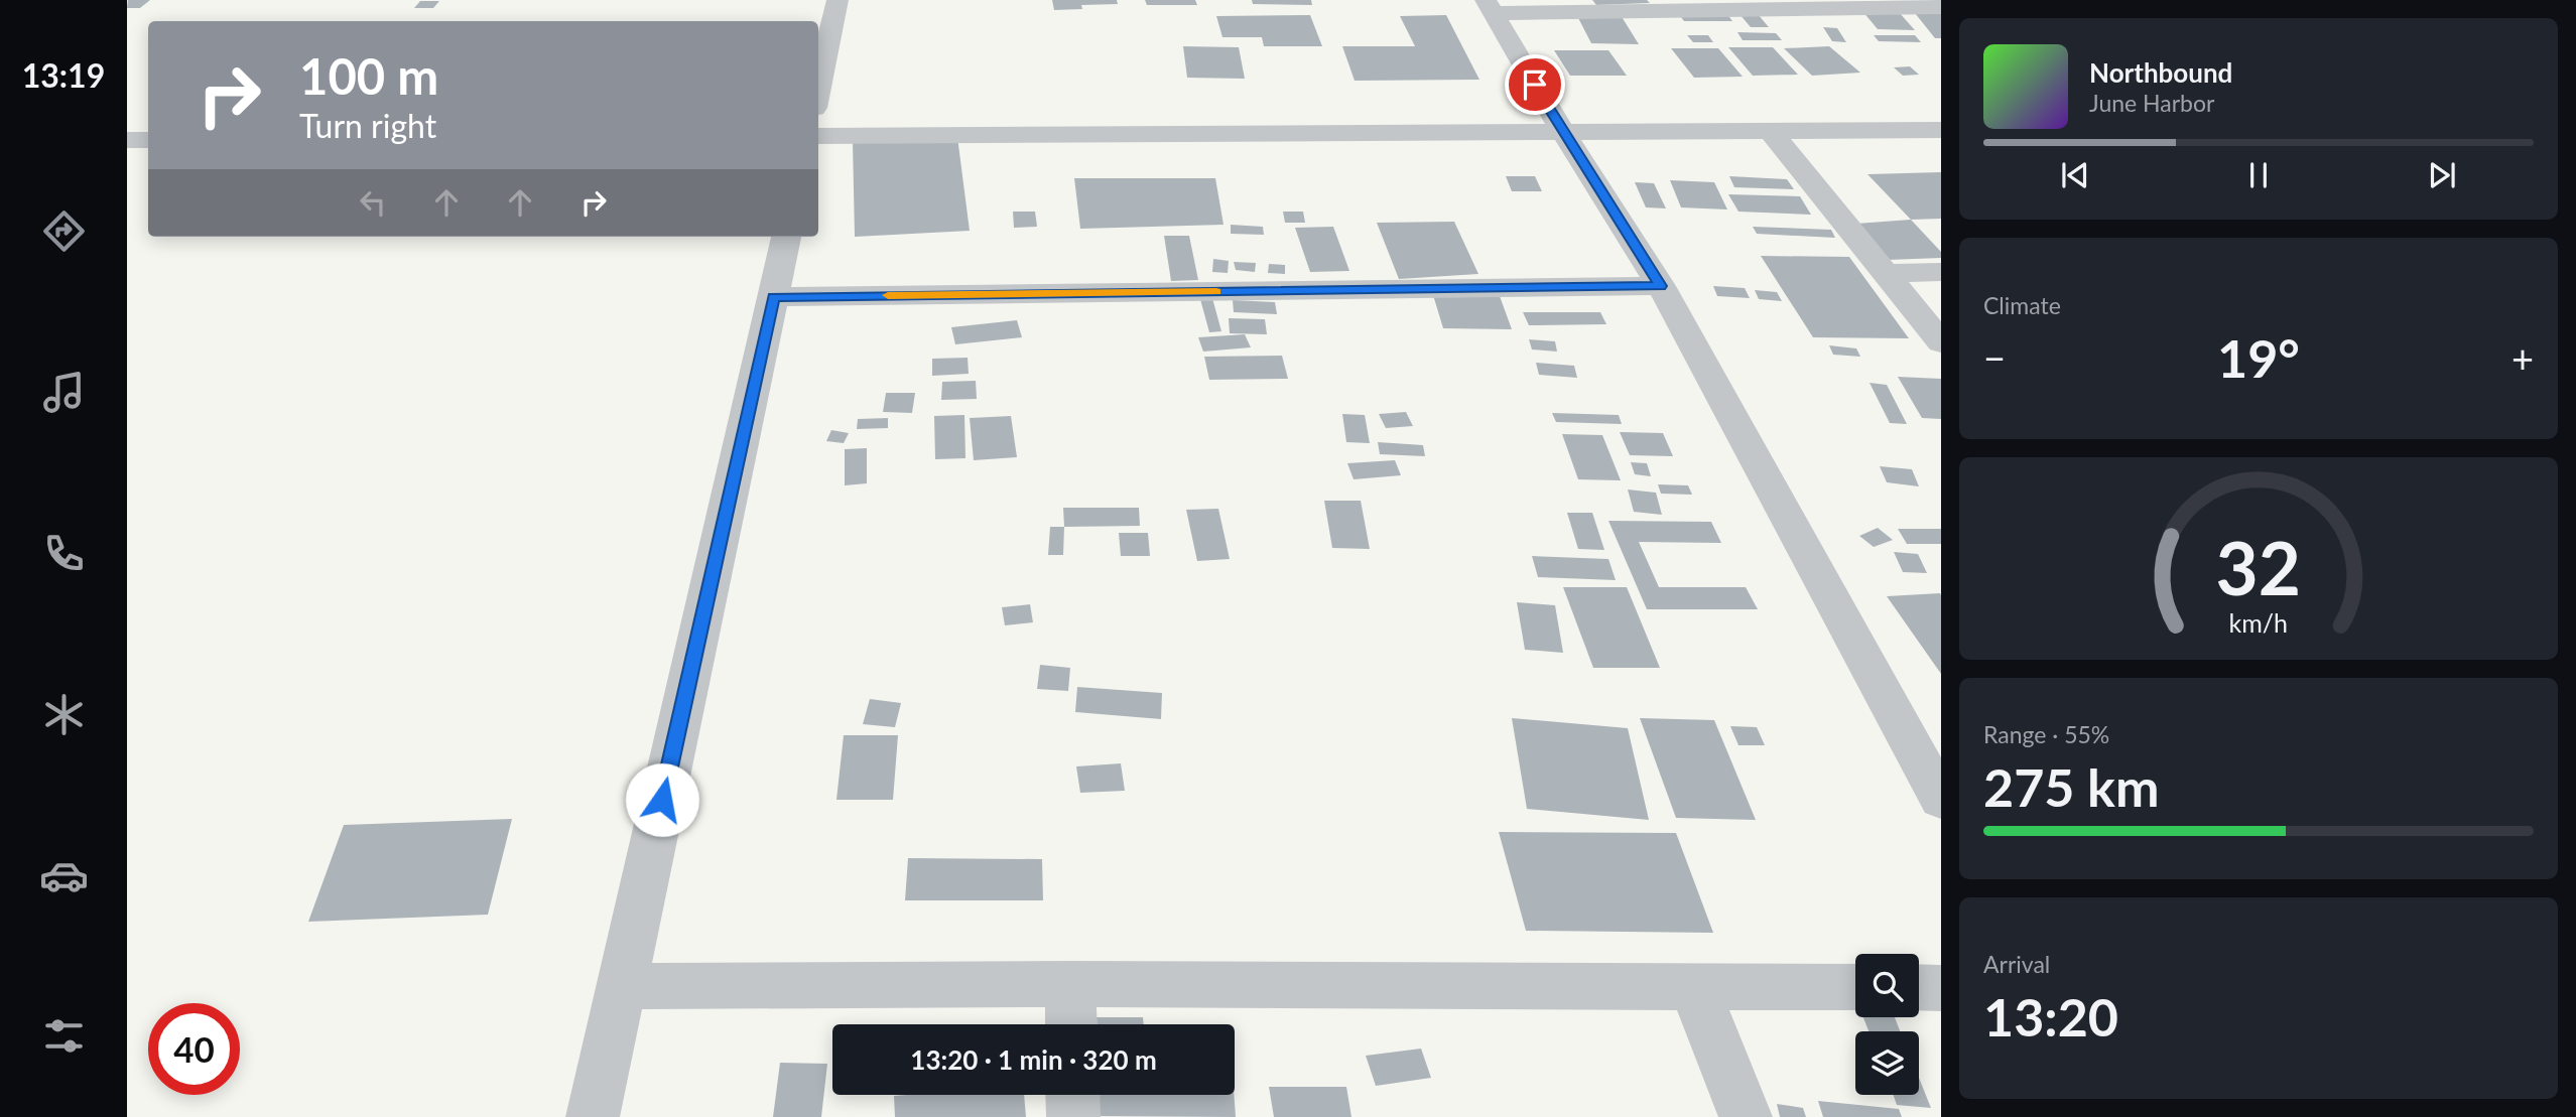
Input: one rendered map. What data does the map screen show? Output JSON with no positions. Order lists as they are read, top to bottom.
{
  "page": {
    "tabs": "13:19",
    "turn": ["100 m", "Turn right"],
    "song": ["Northbound", "June Harbor"],
    "tile": [
      "Climate",
      ["Range · 55%", "275 km"],
      ["Arrival", "13:20"]
    ],
    "heat": ["−", "19°", "+"],
    "limit": "40",
    "trip": "13:20 · 1 min · 320 m",
    "gauge": ["32", "km/h"]
  }
}
